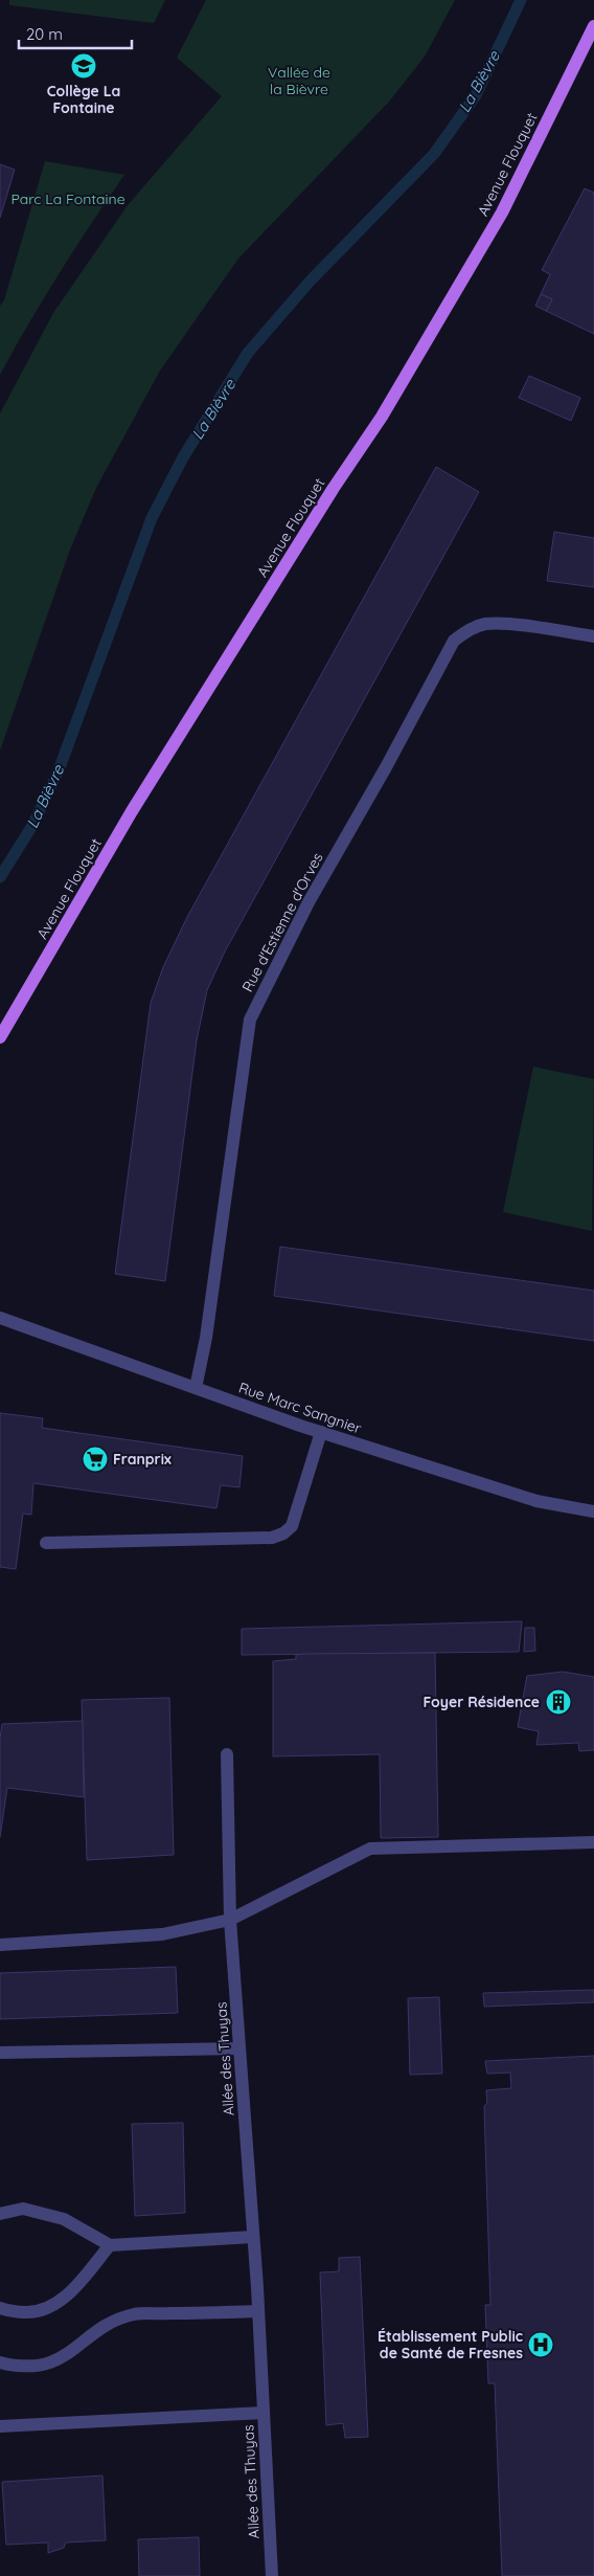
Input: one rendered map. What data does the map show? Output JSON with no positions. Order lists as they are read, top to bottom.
{
  "streets": {
    "main road": ["Avenue Flouquet"],
    "street": ["Rue d'Estienne d'Orves", "Rue Marc Sangnier", "Allée des Thuyas"]
  },
  "crossings": [
    ["Rue d'Estienne d'Orves", "Rue Marc Sangnier"]
  ],
  "water": ["La Bièvre"],
  "parks": ["Vallée de la Bièvre", "Parc La Fontaine"],
  "places": {
    "school or university": ["Collège La Fontaine"],
    "supermarket": ["Franprix"],
    "building": ["Foyer Résidence"],
    "hospital": ["Établissement Public de Santé de Fresnes"]
  },
  "scale_bar": "20 m"
}
